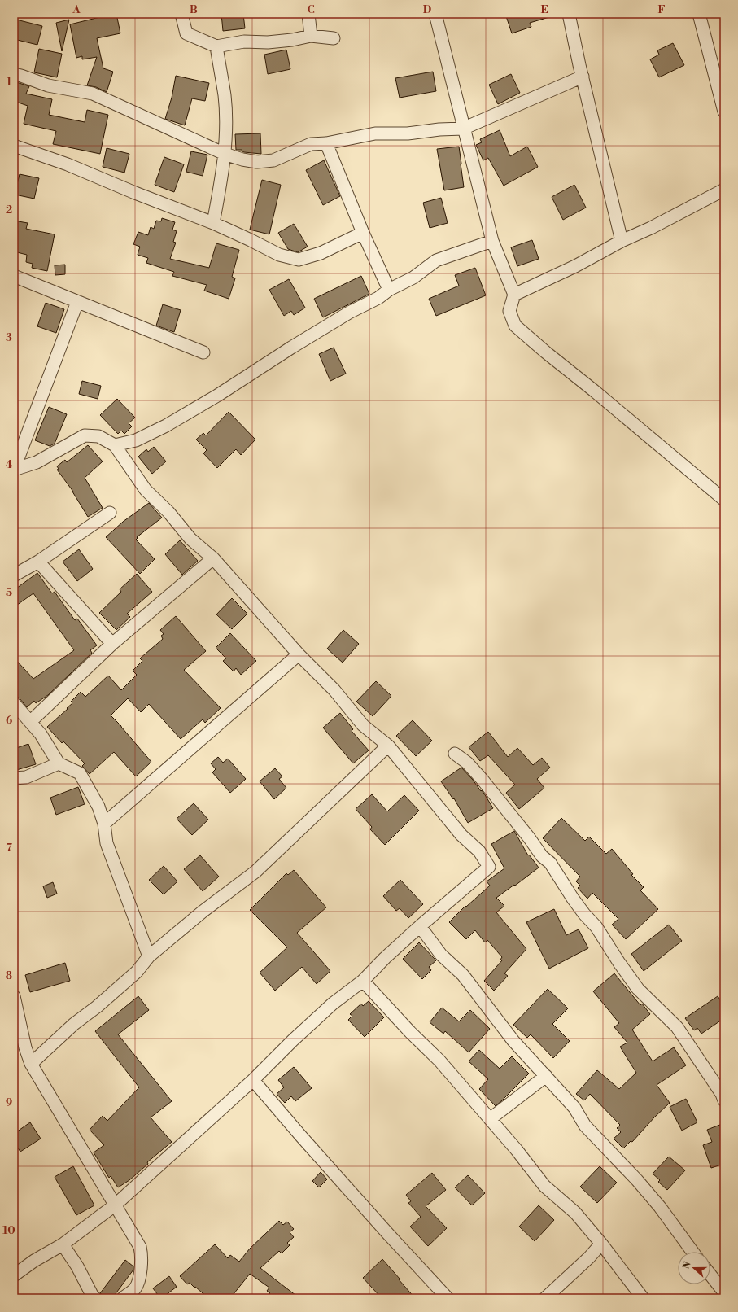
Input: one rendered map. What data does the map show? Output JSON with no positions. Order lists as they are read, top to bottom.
{
  "north": "left",
  "grid": {
    "columns": [
      "A",
      "B",
      "C",
      "D",
      "E",
      "F"
    ],
    "rows": [
      "1",
      "2",
      "3",
      "4",
      "5",
      "6",
      "7",
      "8",
      "9",
      "10"
    ]
  }
}
